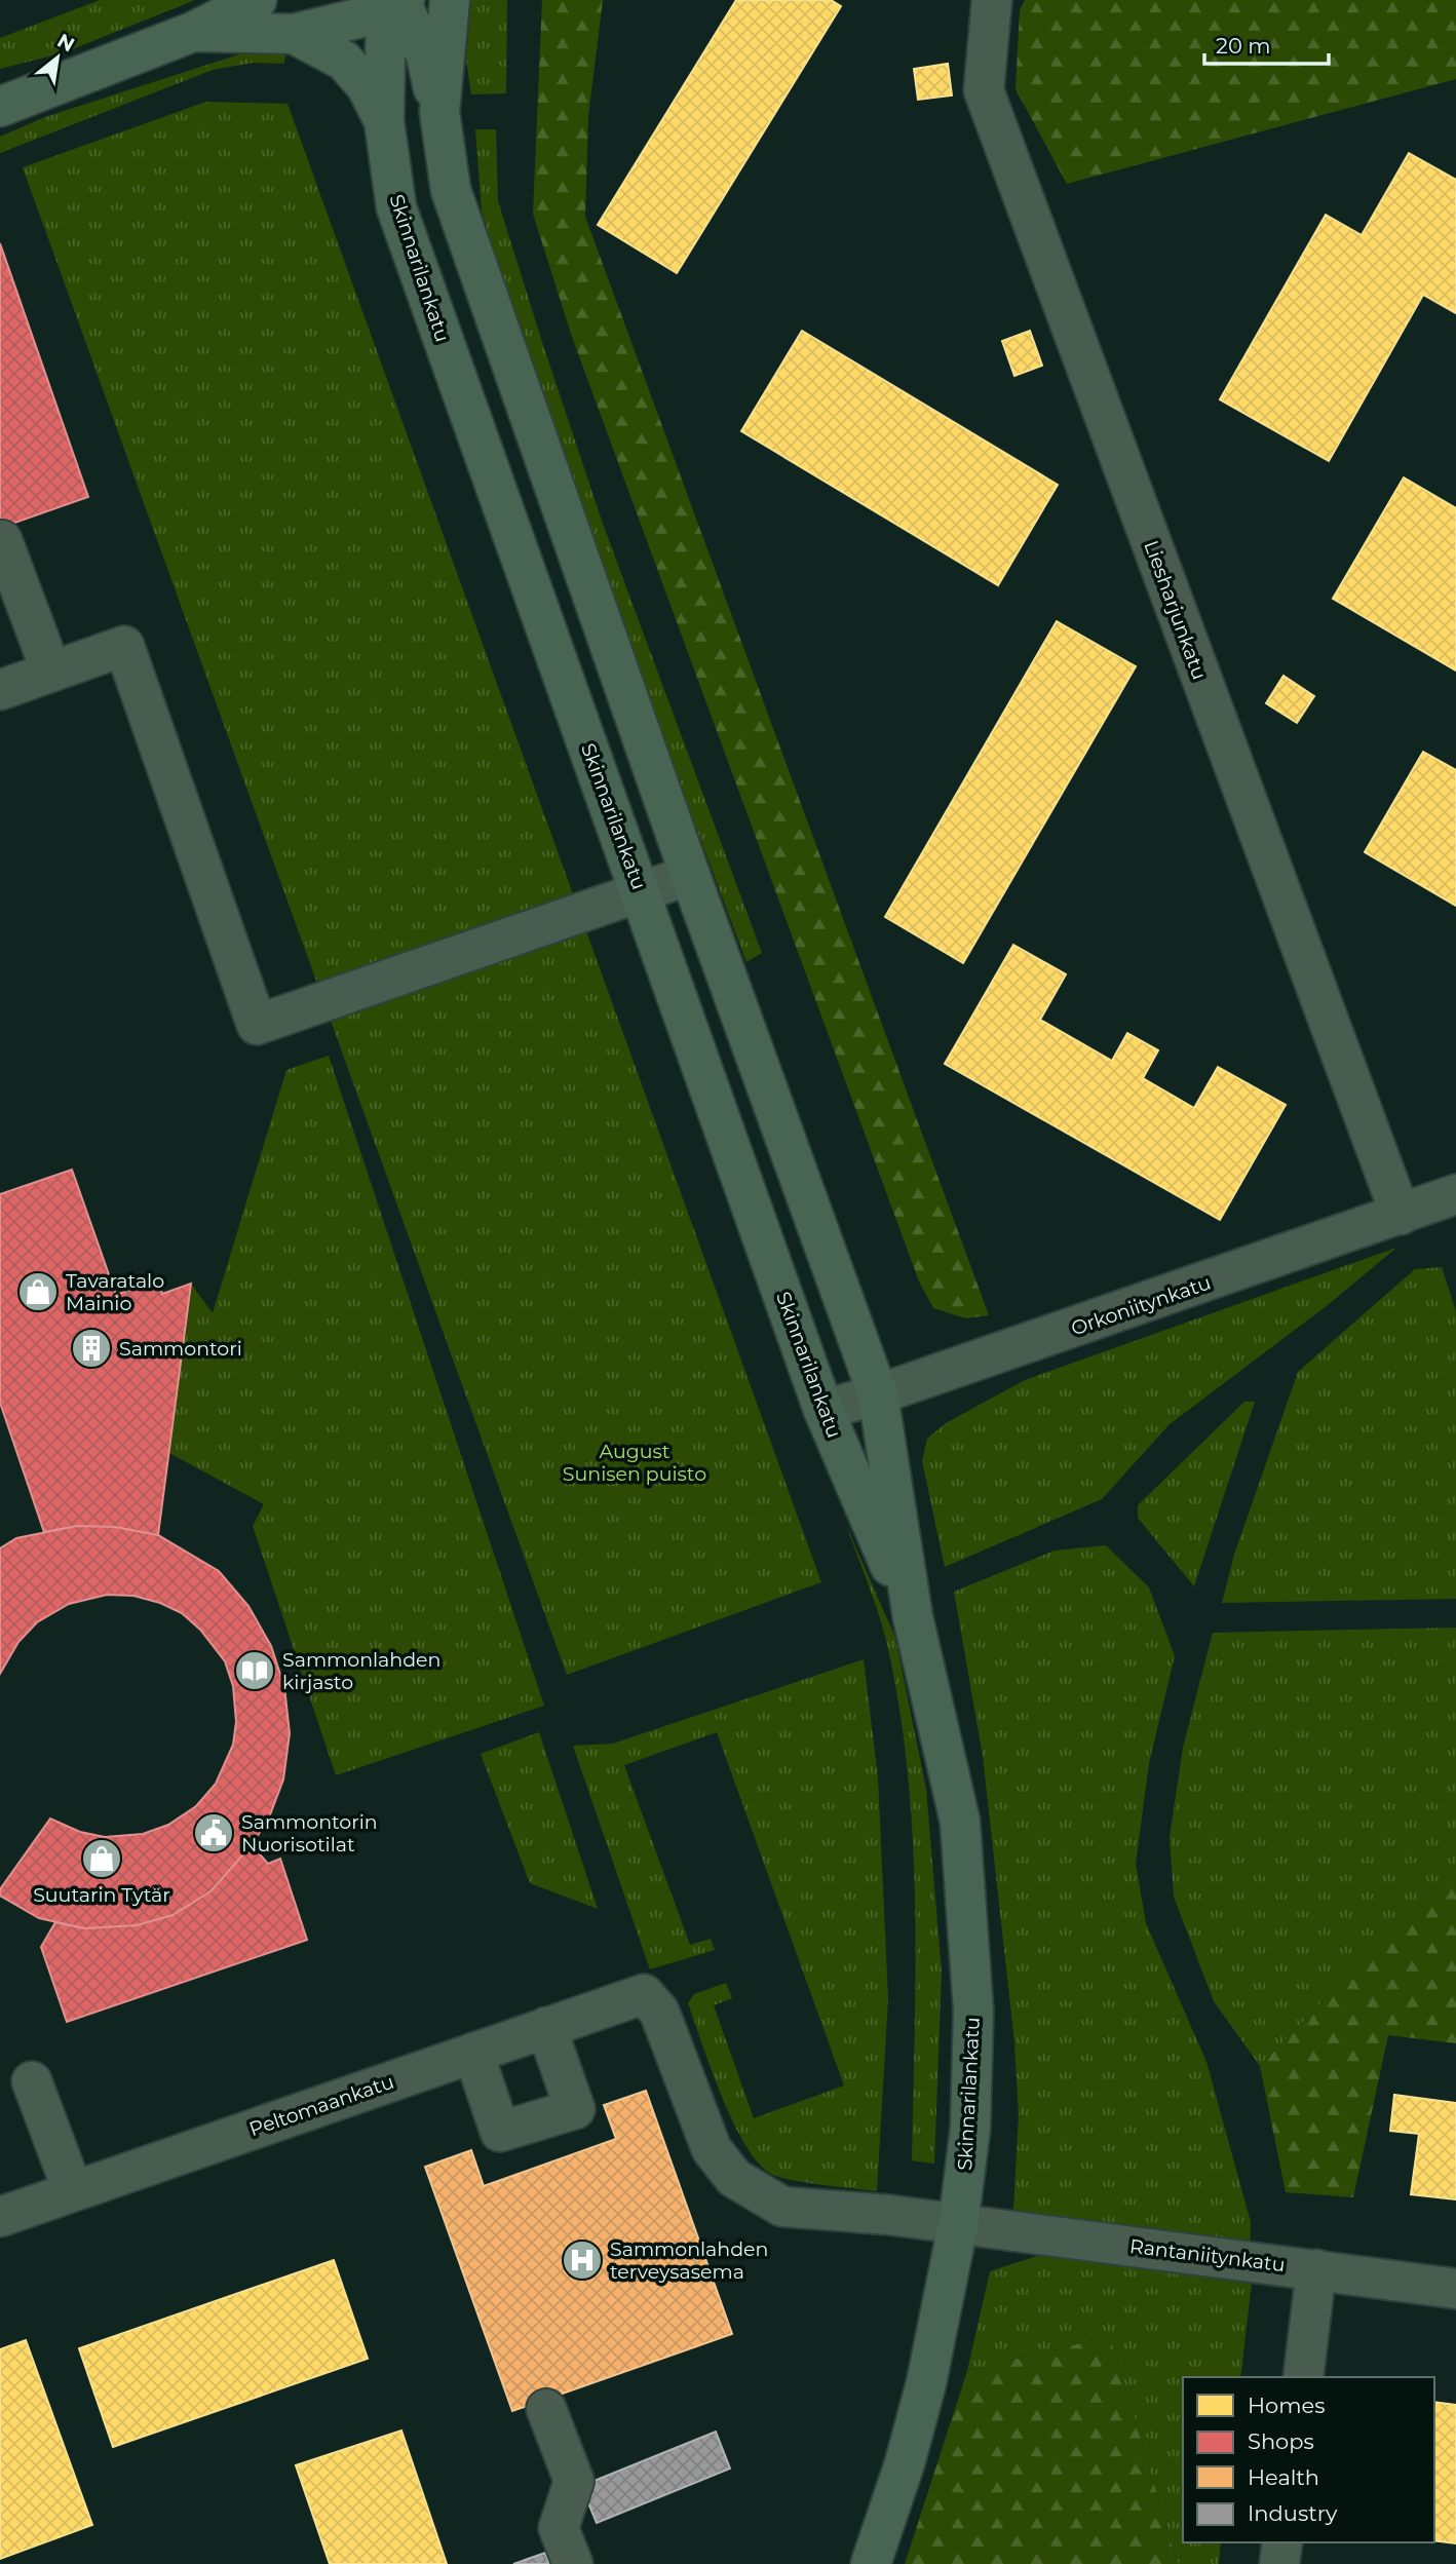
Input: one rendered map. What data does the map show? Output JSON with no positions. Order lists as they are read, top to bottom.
{
  "streets": {
    "main road": ["Skinnarilankatu"],
    "street": [
      "Liesharjunkatu",
      "Orkoniitynkatu",
      "Peltomaankatu",
      "Rantaniitynkatu"
    ]
  },
  "crossings": [
    ["Skinnarilankatu", "Orkoniitynkatu"],
    ["Skinnarilankatu", "Rantaniitynkatu"],
    ["Liesharjunkatu", "Orkoniitynkatu"],
    ["Peltomaankatu", "Rantaniitynkatu"]
  ],
  "parks": ["August Sunisen puisto"],
  "places": {
    "shop": ["Tavaratalo Mainio", "Suutarin Tytär"],
    "building": ["Sammontori"],
    "library": ["Sammonlahden kirjasto"],
    "public building": ["Sammontorin Nuorisotilat"],
    "hospital": ["Sammonlahden terveysasema"]
  },
  "legend": [
    "Homes",
    "Shops",
    "Health",
    "Industry"
  ],
  "scale_bar": "20 m",
  "north": "top right"
}
